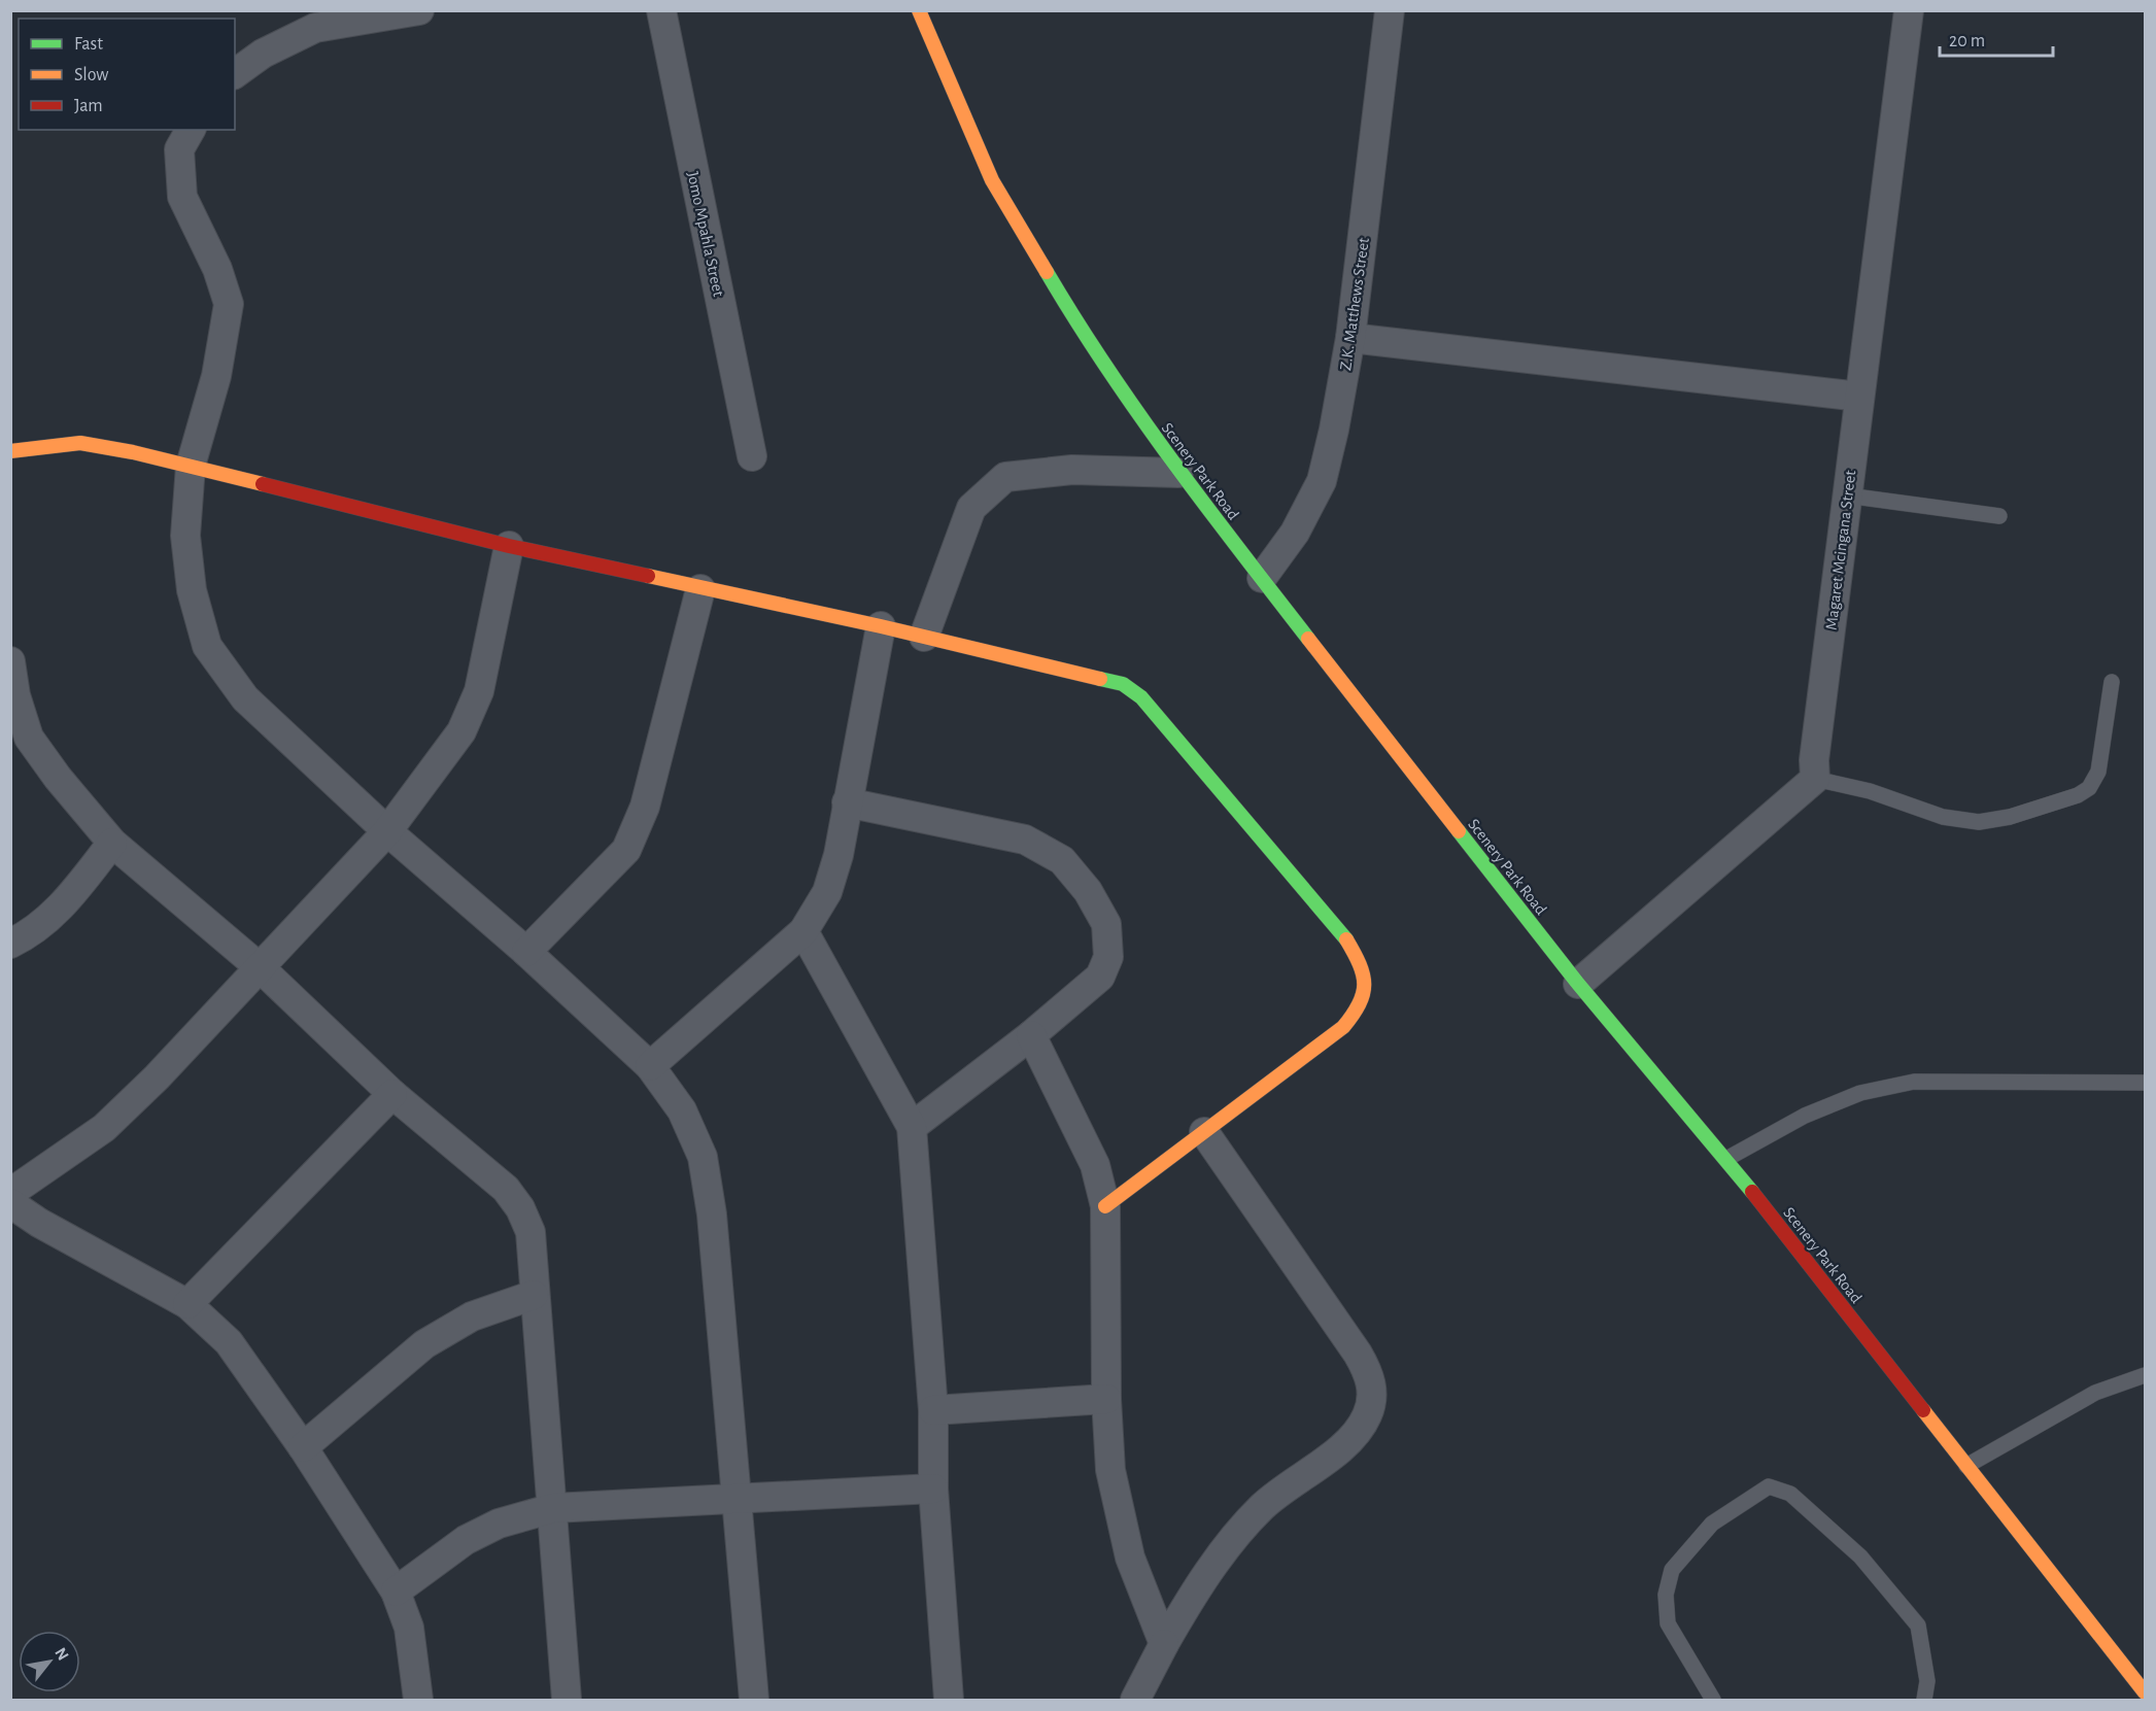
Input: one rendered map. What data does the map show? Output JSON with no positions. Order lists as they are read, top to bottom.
{
  "streets": {
    "street": [
      "Jomo Mpahla Street",
      "Z.K. Matthews Street",
      "Scenery Park Road",
      "Magaret Mcingana Street"
    ]
  },
  "crossings": [
    ["Z.K. Matthews Street", "Scenery Park Road"]
  ],
  "legend": ["Fast", "Slow", "Jam"],
  "scale_bar": "20 m",
  "north": "top right"
}
